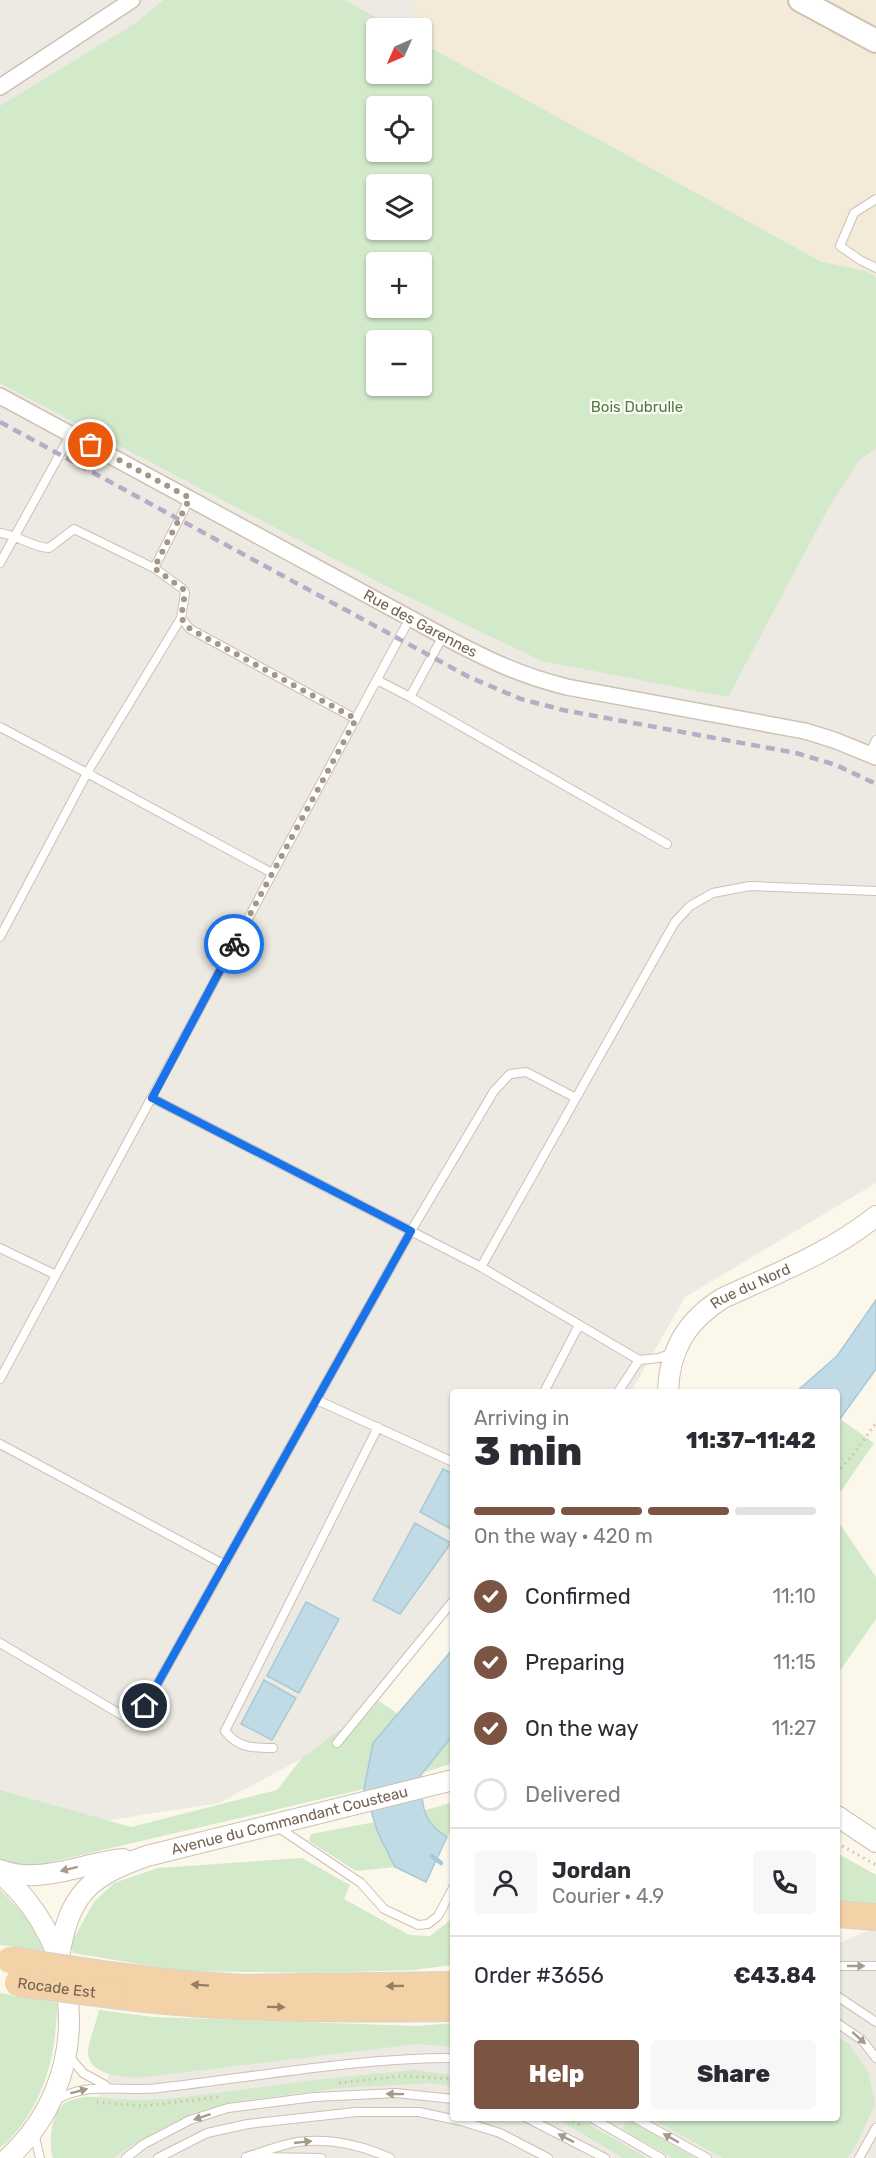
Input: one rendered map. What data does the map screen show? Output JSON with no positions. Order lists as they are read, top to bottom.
{
  "streets": {
    "highway": ["Rocade Est"],
    "street": ["Rue des Garennes", "Rue du Nord", "Avenue du Commandant Cousteau"]
  },
  "parks": ["Bois Dubrulle"],
  "north": "bottom left",
  "page": {
    "map_buttons": ["+", "−"],
    "heading": ["3 min", "Arriving in", "11:37–11:42"],
    "panel": [
      "Jordan",
      "Courier · 4.9",
      "Order #3656",
      "€43.84"
    ],
    "bar": "On the way · 420 m",
    "list": [
      ["Confirmed", "11:10"],
      ["Preparing", "11:15"],
      ["On the way", "11:27"],
      "Delivered"
    ],
    "buttons": ["Help", "Share"]
  }
}
